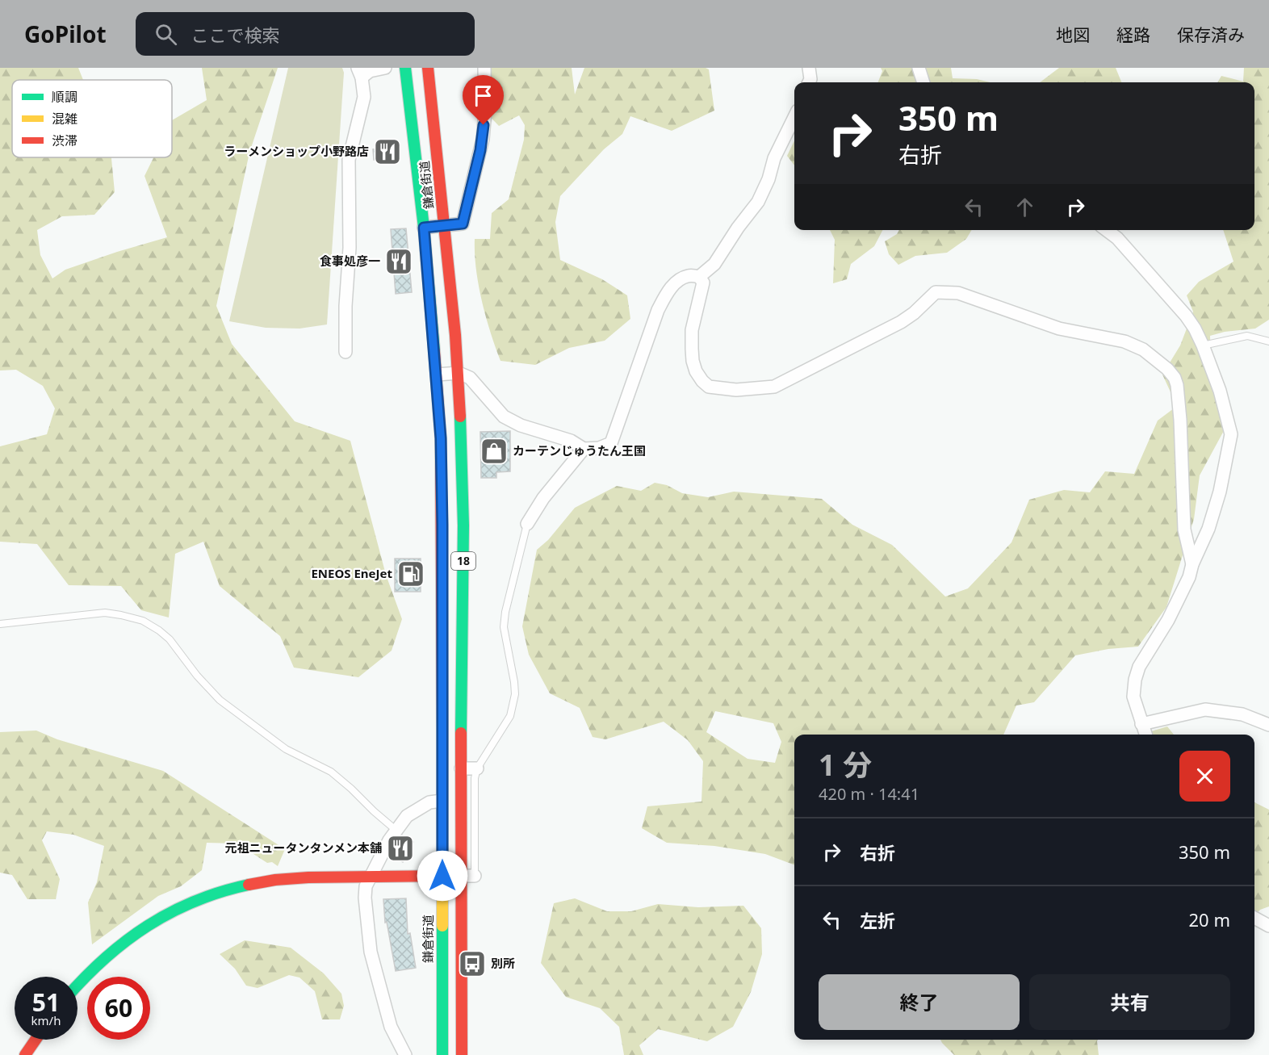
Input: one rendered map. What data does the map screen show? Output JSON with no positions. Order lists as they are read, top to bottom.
{
  "streets": {
    "main road": ["鎌倉街道", "18"]
  },
  "places": {
    "restaurant": ["ラーメンショップ小野路店", "食事処彦一", "元祖ニュータンタンメン本舗"],
    "shop": ["カーテンじゅうたん王国"],
    "fuel station": ["ENEOS EneJet"],
    "bus stop": ["別所"]
  },
  "legend": ["順調", "混雑", "渋滞"],
  "page": {
    "header": "GoPilot",
    "search": "ここで検索",
    "nav": ["地図", "経路", "保存済み"],
    "turn": ["350 m", "右折"],
    "heading": ["1 分", "420 m · 14:41"],
    "list": [
      {
        "name": "右折",
        "value": "350 m"
      },
      {
        "name": "左折",
        "value": "20 m"
      }
    ],
    "buttons": ["終了", "共有"],
    "speed": "51 km/h",
    "limit": "60"
  }
}
